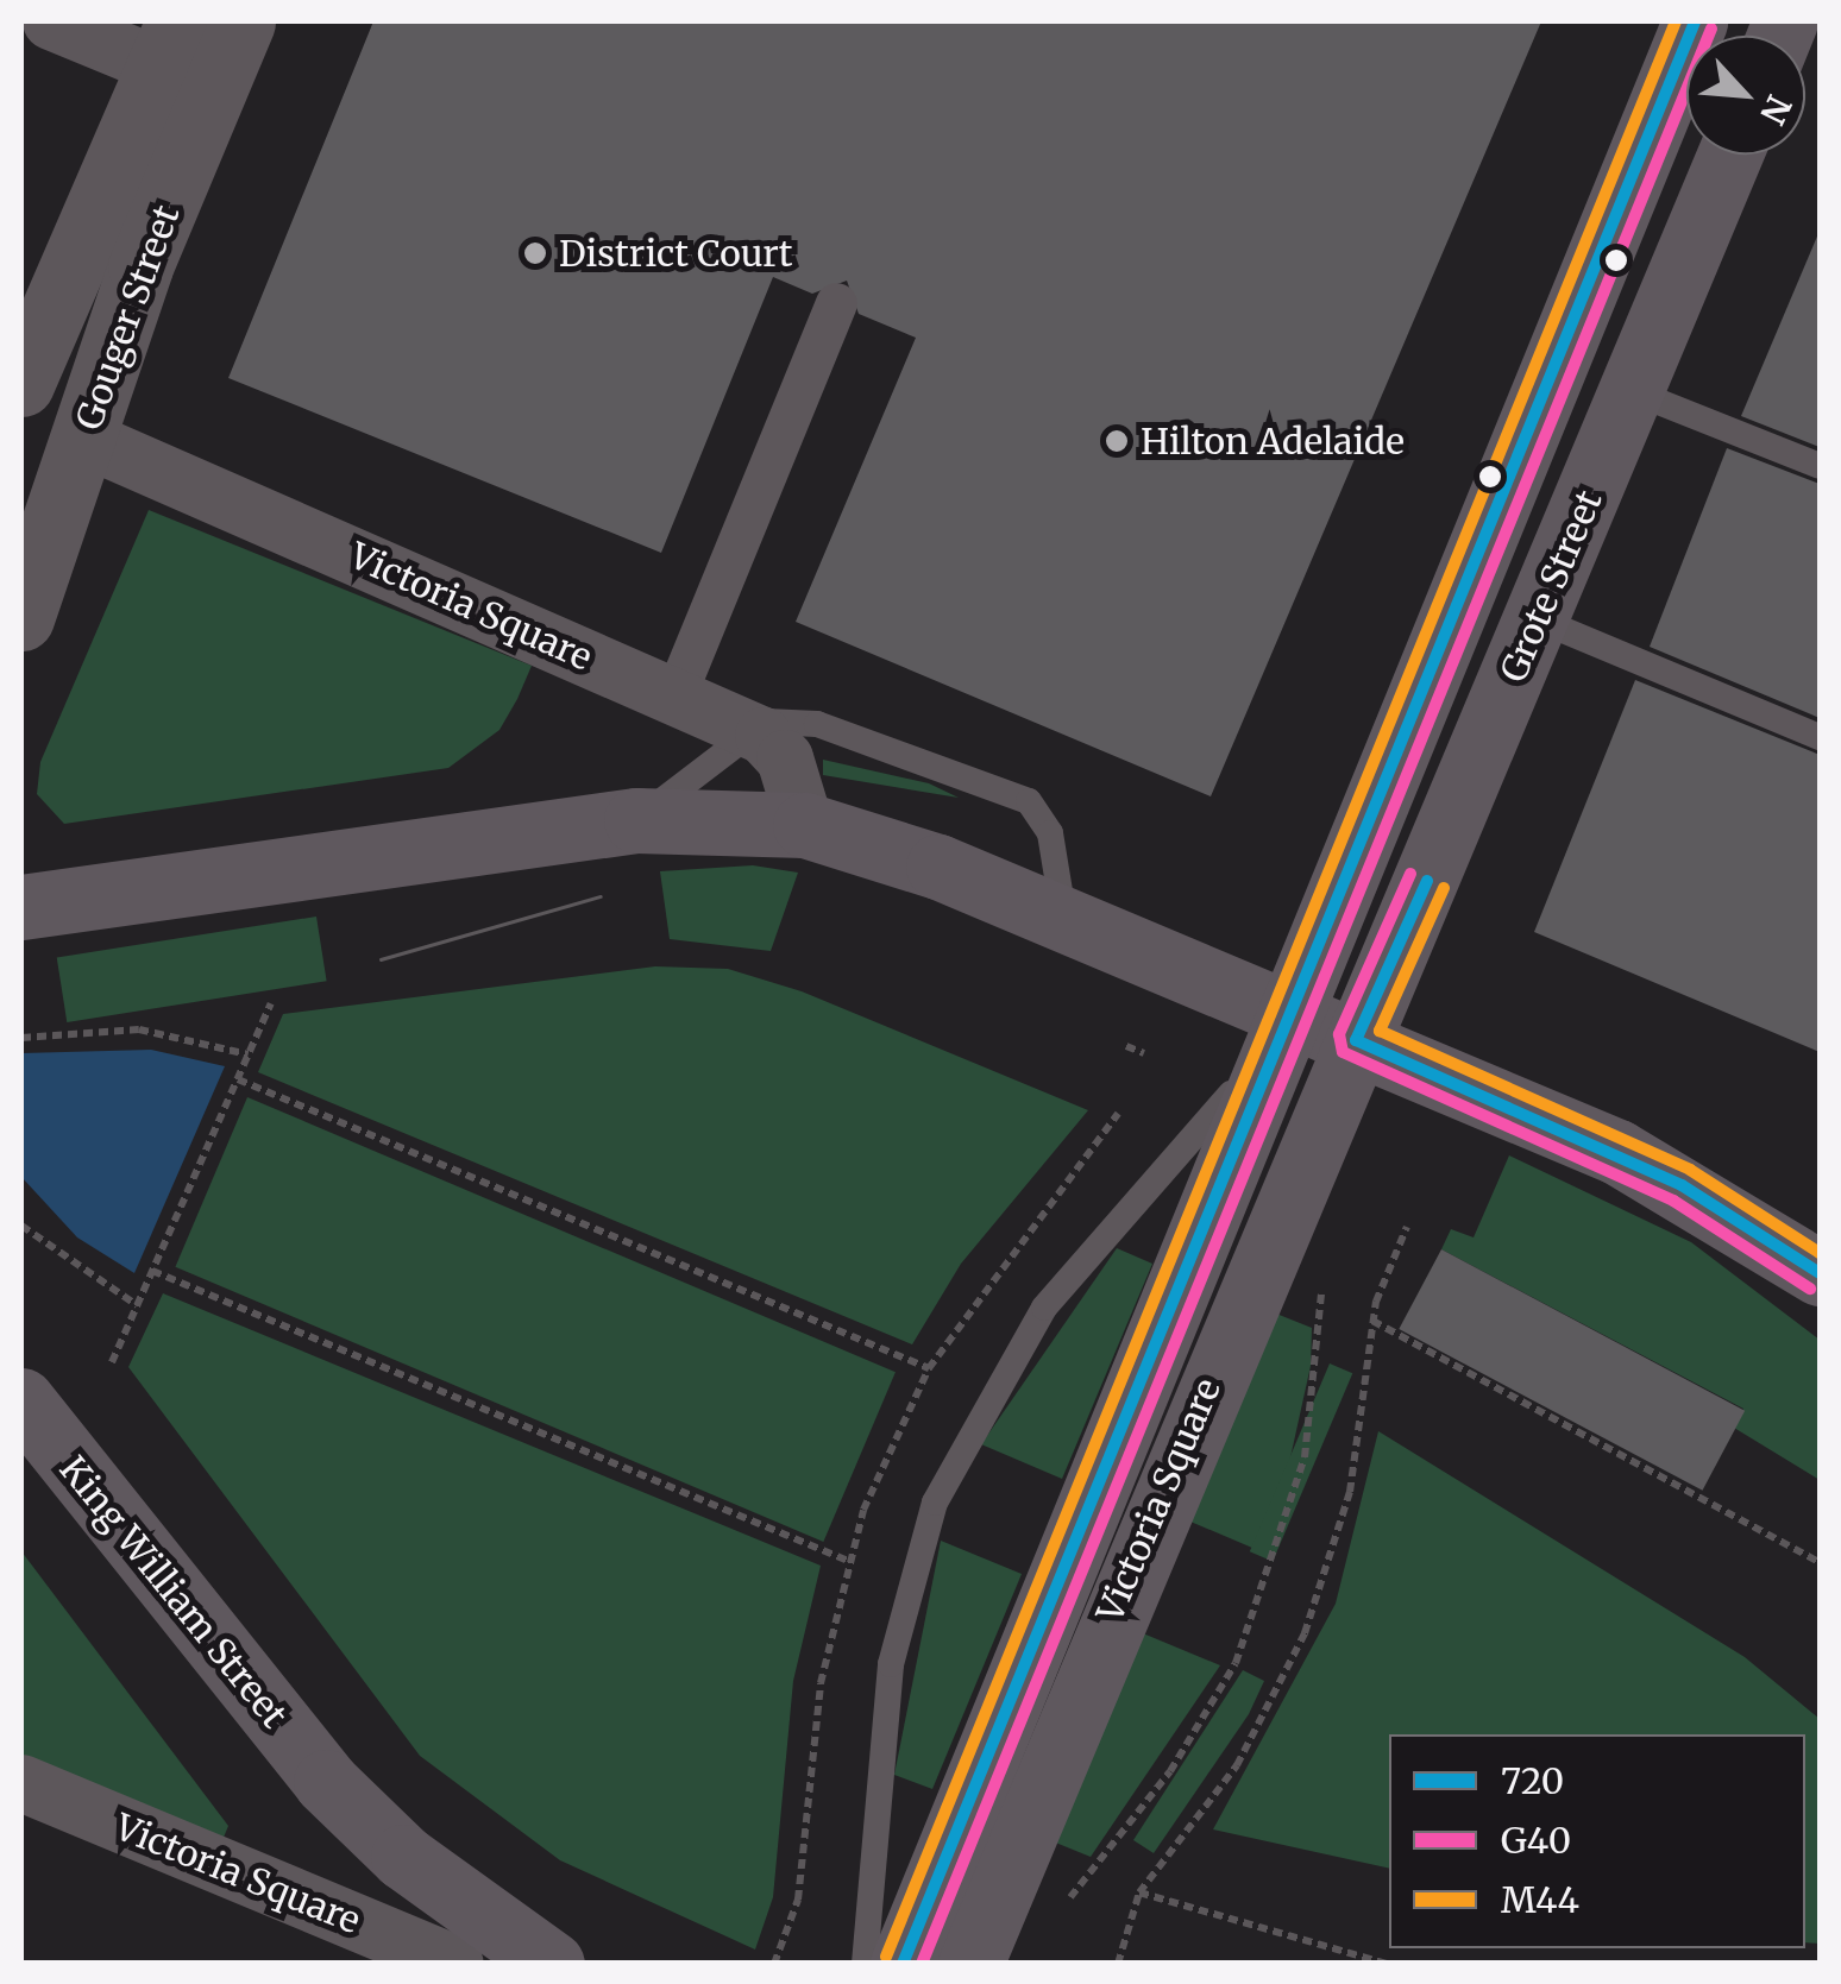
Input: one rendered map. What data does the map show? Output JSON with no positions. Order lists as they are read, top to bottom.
{
  "streets": {
    "main road": ["Grote Street", "Victoria Square", "King William Street"],
    "street": ["Gouger Street"]
  },
  "crossings": [
    ["Gouger Street", "Victoria Square"],
    ["Grote Street", "Victoria Square"]
  ],
  "places": ["District Court", "Hilton Adelaide"],
  "lines": ["transit line 720", "transit line M44", "transit line G40"],
  "legend": ["720", "G40", "M44"],
  "north": "bottom right"
}
